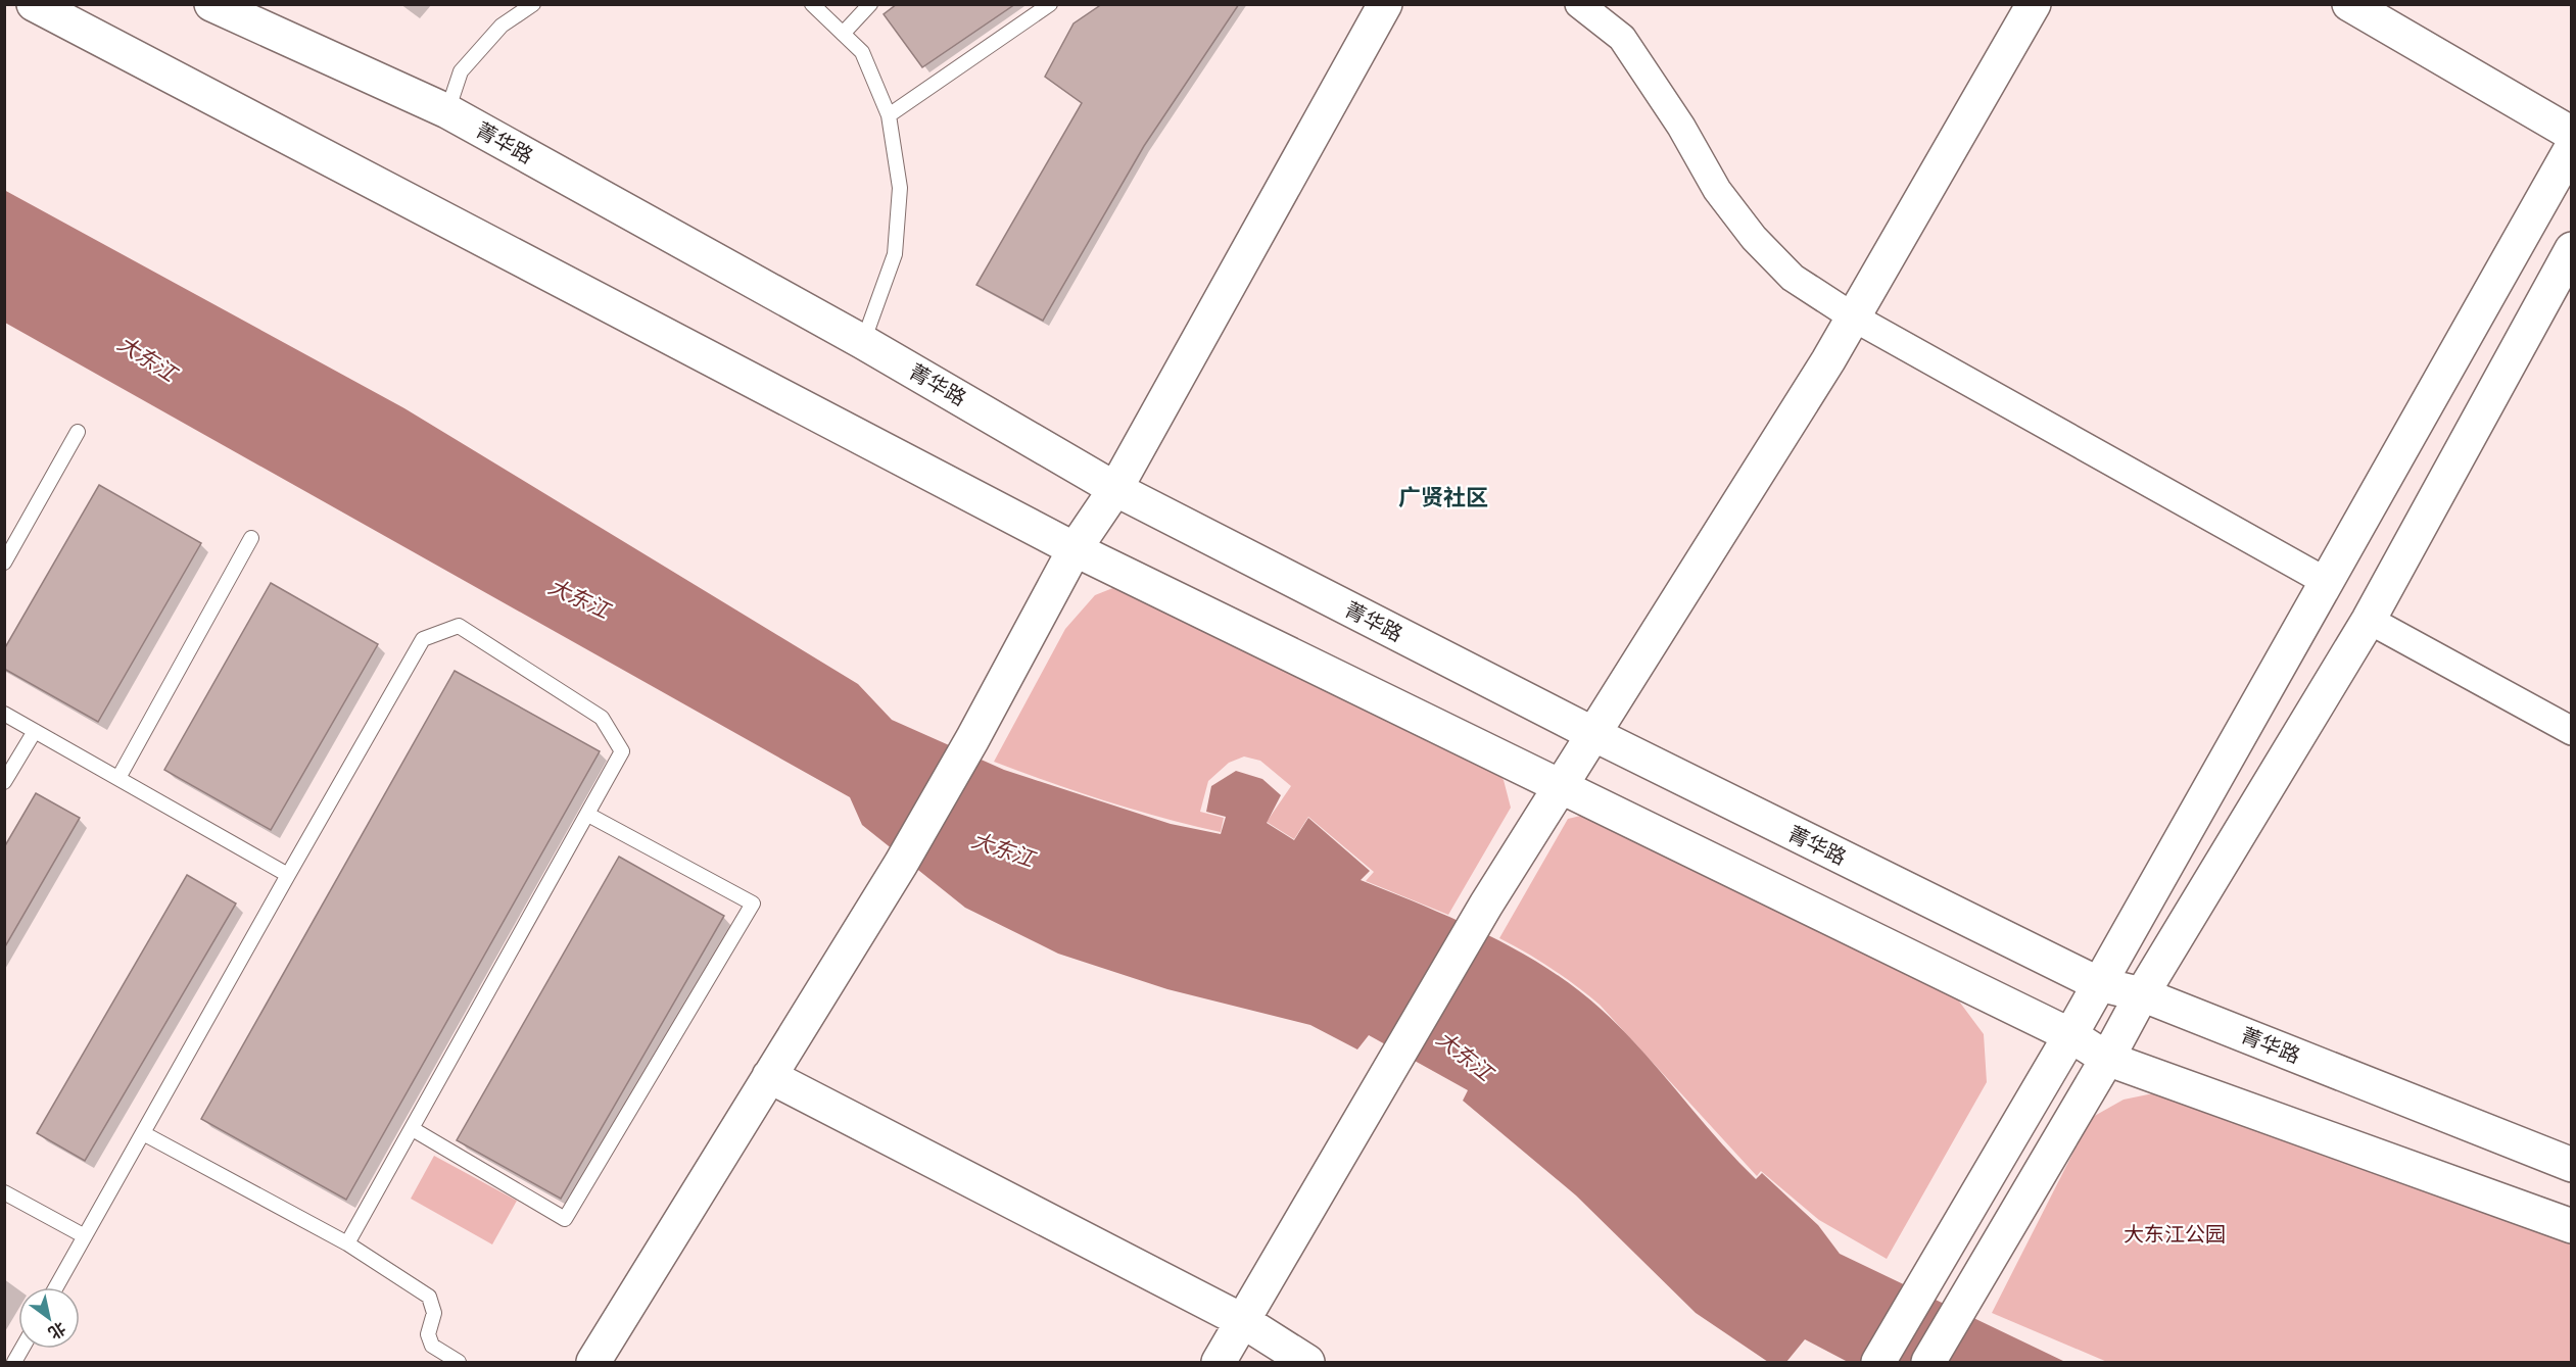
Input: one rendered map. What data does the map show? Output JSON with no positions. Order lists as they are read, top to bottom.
{
  "streets": {
    "street": ["菁华路"]
  },
  "districts": ["广贤社区"],
  "water": ["大东江"],
  "parks": ["大东江公园"],
  "north": "bottom right"
}
